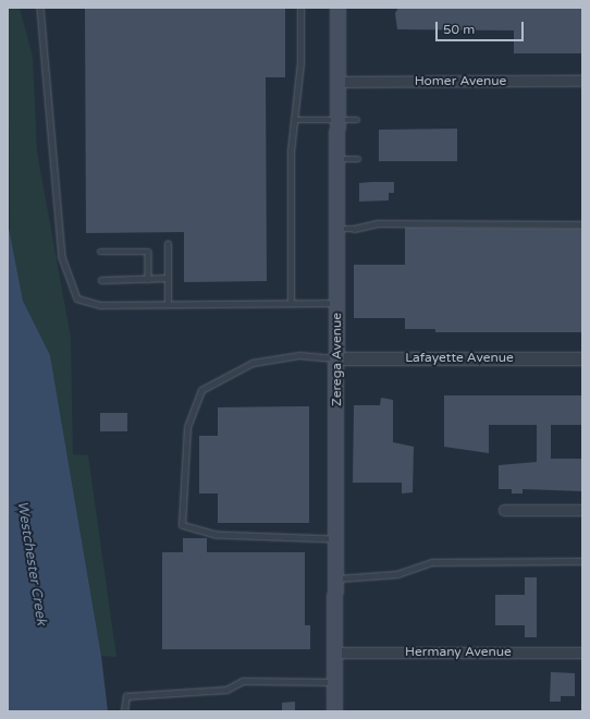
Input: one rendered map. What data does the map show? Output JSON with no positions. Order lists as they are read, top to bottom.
{
  "streets": {
    "main road": ["Zerega Avenue"],
    "street": ["Homer Avenue", "Lafayette Avenue", "Hermany Avenue"]
  },
  "crossings": [
    ["Homer Avenue", "Zerega Avenue"],
    ["Lafayette Avenue", "Zerega Avenue"],
    ["Zerega Avenue", "Hermany Avenue"]
  ],
  "water": ["Westchester Creek"],
  "scale_bar": "50 m"
}
